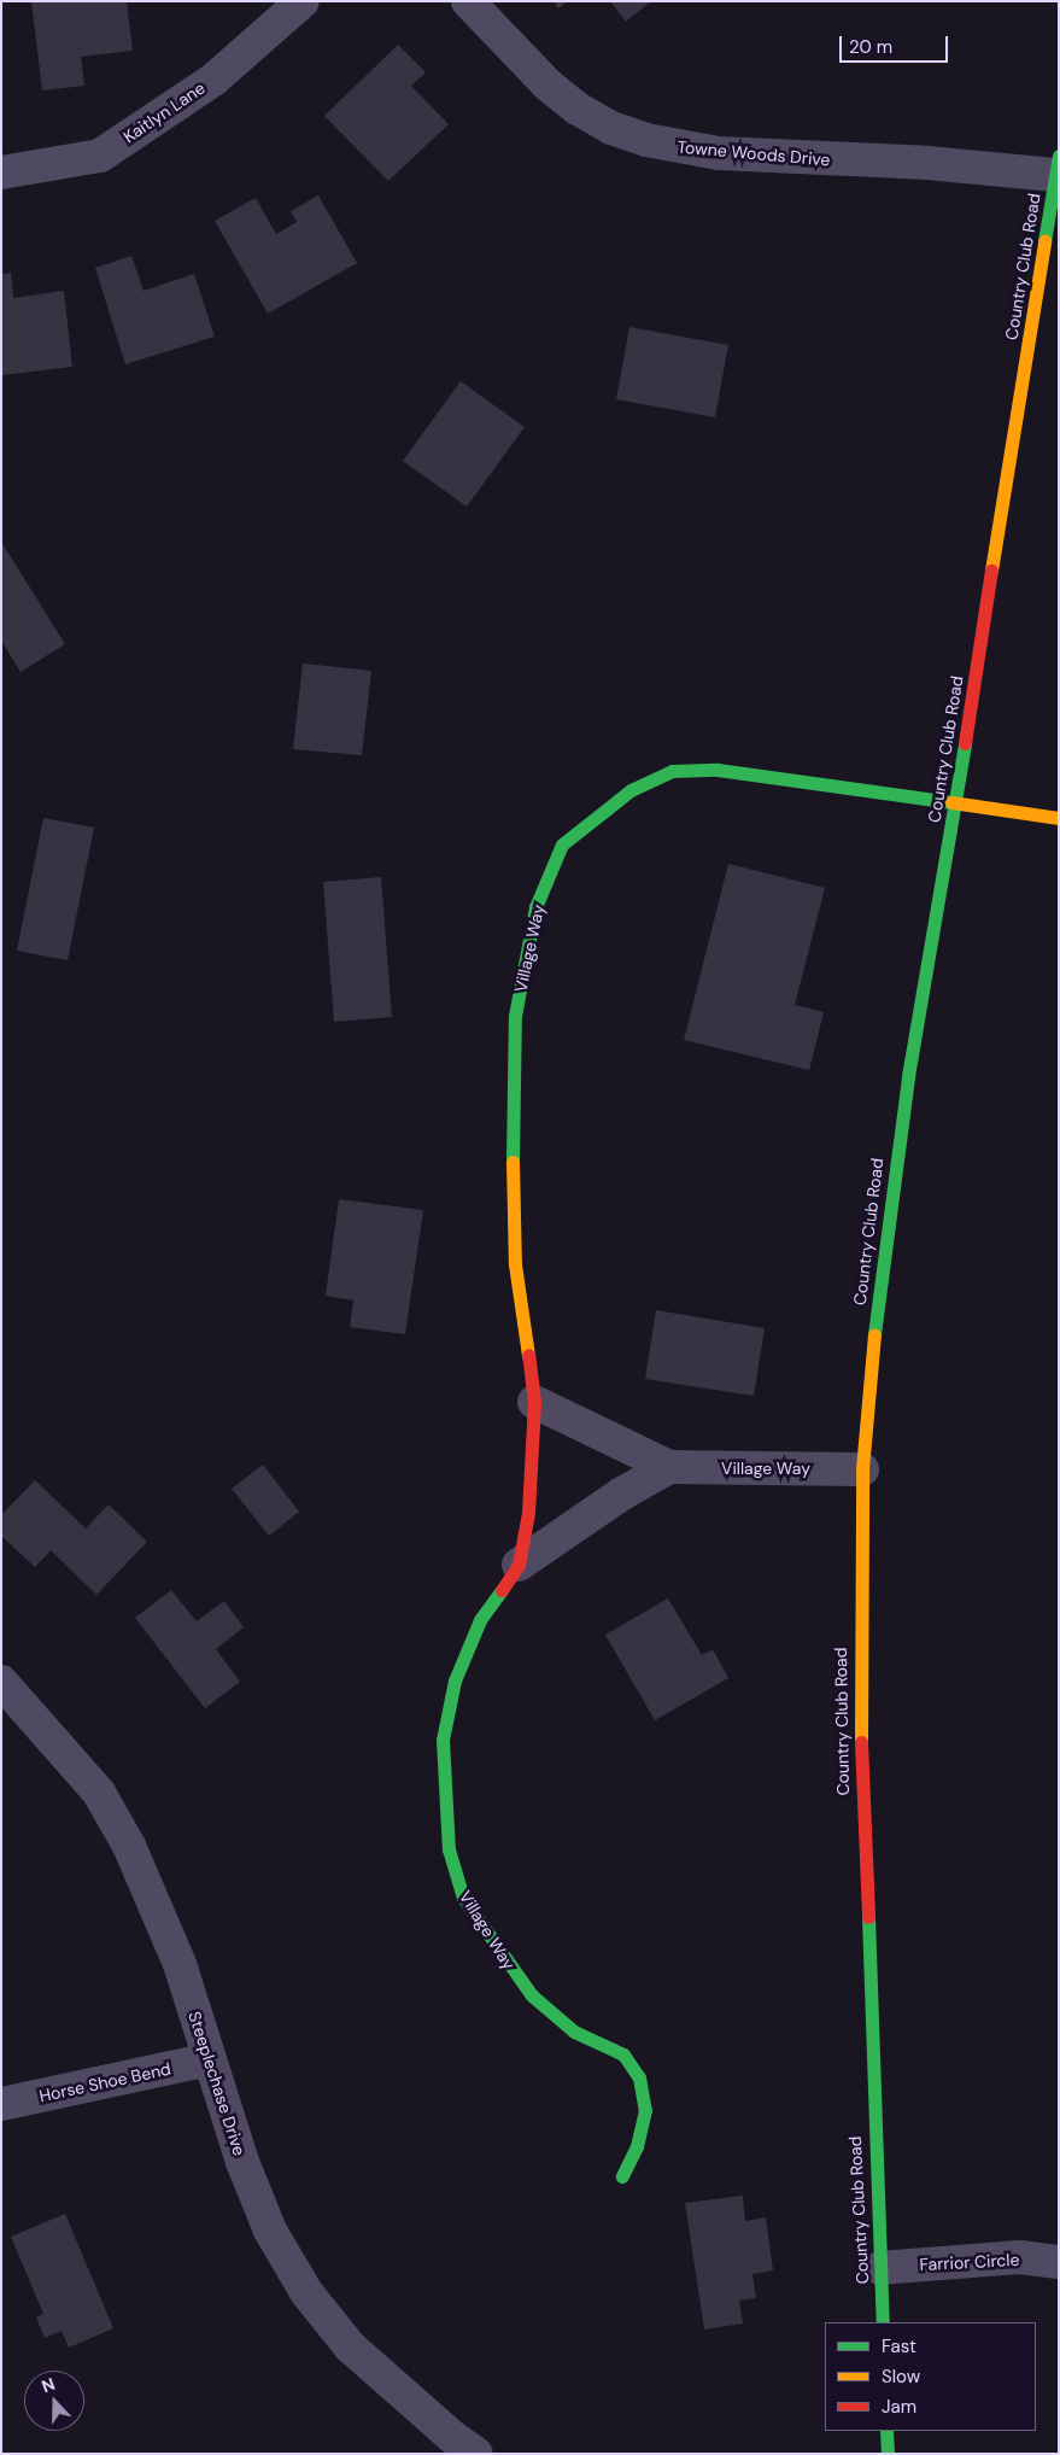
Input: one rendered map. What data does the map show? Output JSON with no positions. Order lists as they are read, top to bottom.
{
  "streets": {
    "street": [
      "Kaitlyn Lane",
      "Towne Woods Drive",
      "Country Club Road",
      "Village Way",
      "Horse Shoe Bend",
      "Steeplechase Drive",
      "Farrior Circle"
    ]
  },
  "crossings": [
    ["Towne Woods Drive", "Country Club Road"],
    ["Country Club Road", "Village Way"],
    ["Country Club Road", "Farrior Circle"],
    ["Horse Shoe Bend", "Steeplechase Drive"]
  ],
  "legend": ["Fast", "Slow", "Jam"],
  "scale_bar": "20 m",
  "north": "top"
}
